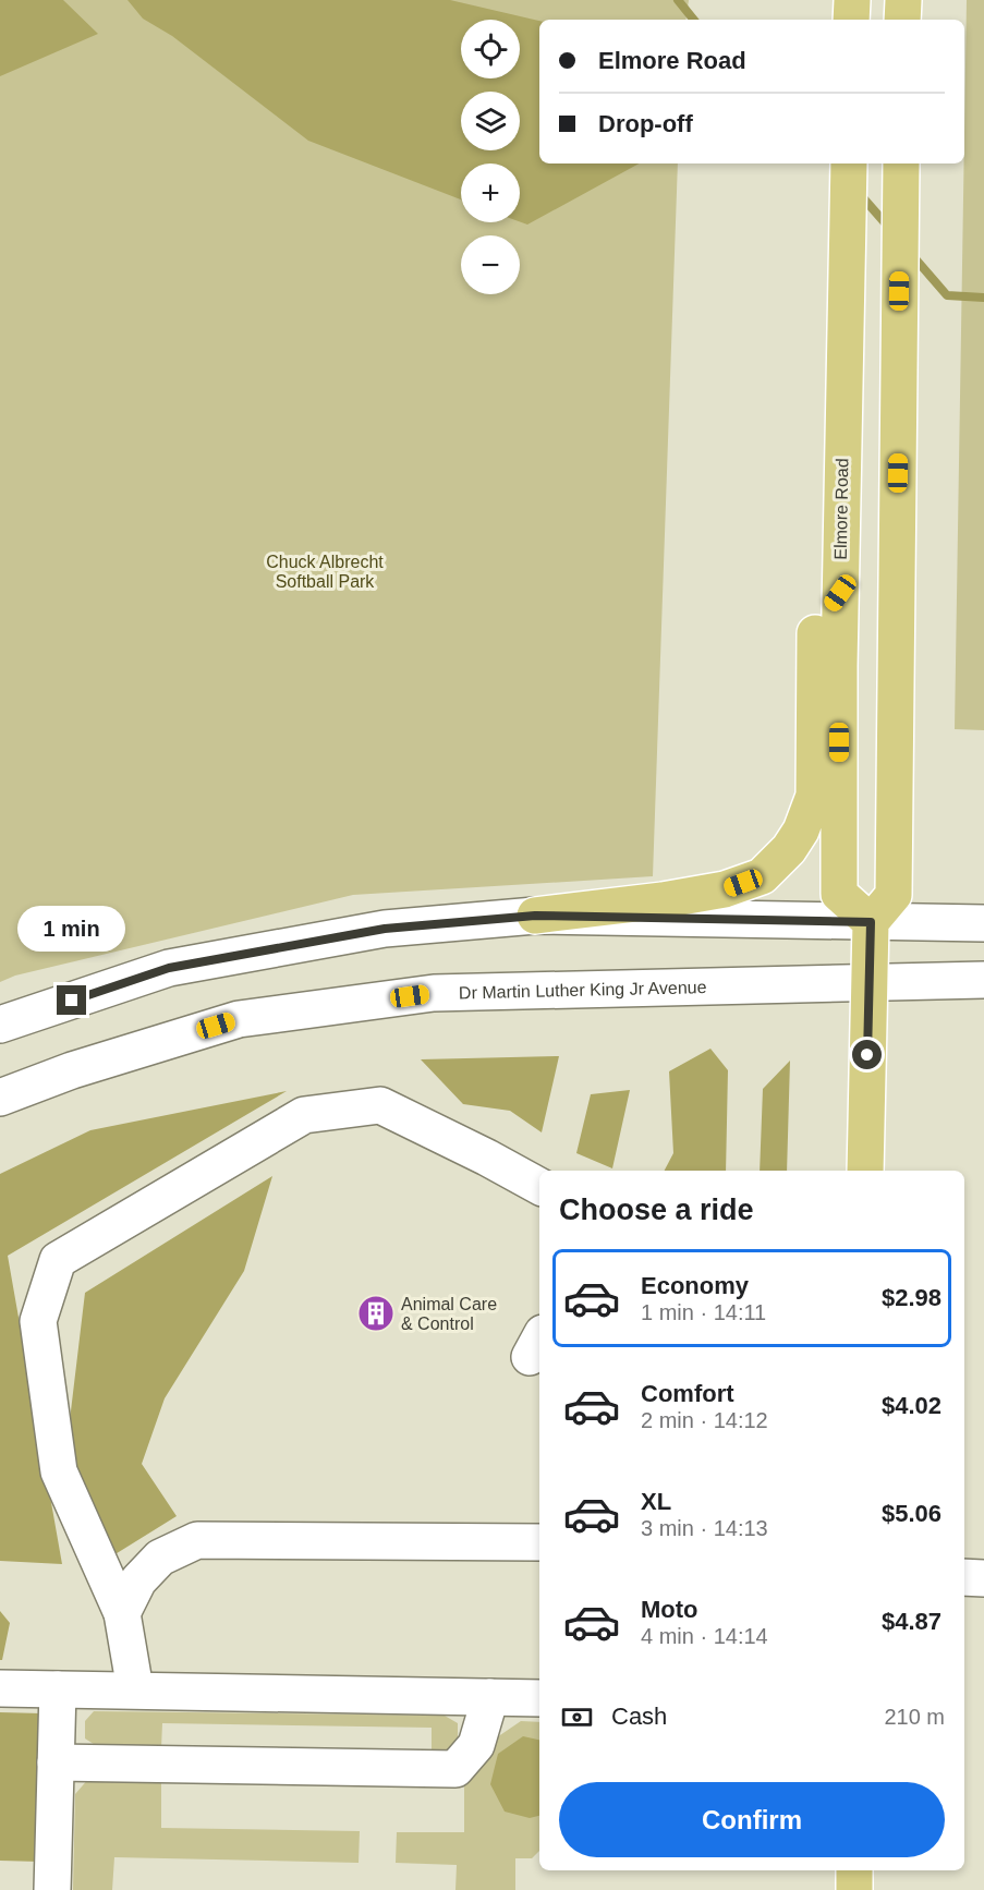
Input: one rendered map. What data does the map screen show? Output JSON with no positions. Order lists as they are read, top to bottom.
{
  "streets": {
    "main road": ["Elmore Road"],
    "street": ["Dr Martin Luther King Jr Avenue"]
  },
  "parks": ["Chuck Albrecht Softball Park"],
  "places": {
    "building": ["Animal Care & Control"]
  },
  "page": {
    "map_buttons": ["+", "−"],
    "banner": ["Elmore Road", "Drop-off"],
    "bubble": "1 min",
    "heading": "Choose a ride",
    "list": [
      {
        "name": "Economy",
        "note": "1 min · 14:11",
        "value": "$2.98"
      },
      {
        "name": "Comfort",
        "note": "2 min · 14:12",
        "value": "$4.02"
      },
      {
        "name": "XL",
        "note": "3 min · 14:13",
        "value": "$5.06"
      },
      {
        "name": "Moto",
        "note": "4 min · 14:14",
        "value": "$4.87"
      }
    ],
    "pay": ["Cash", "210 m"],
    "buttons": "Confirm"
  }
}
